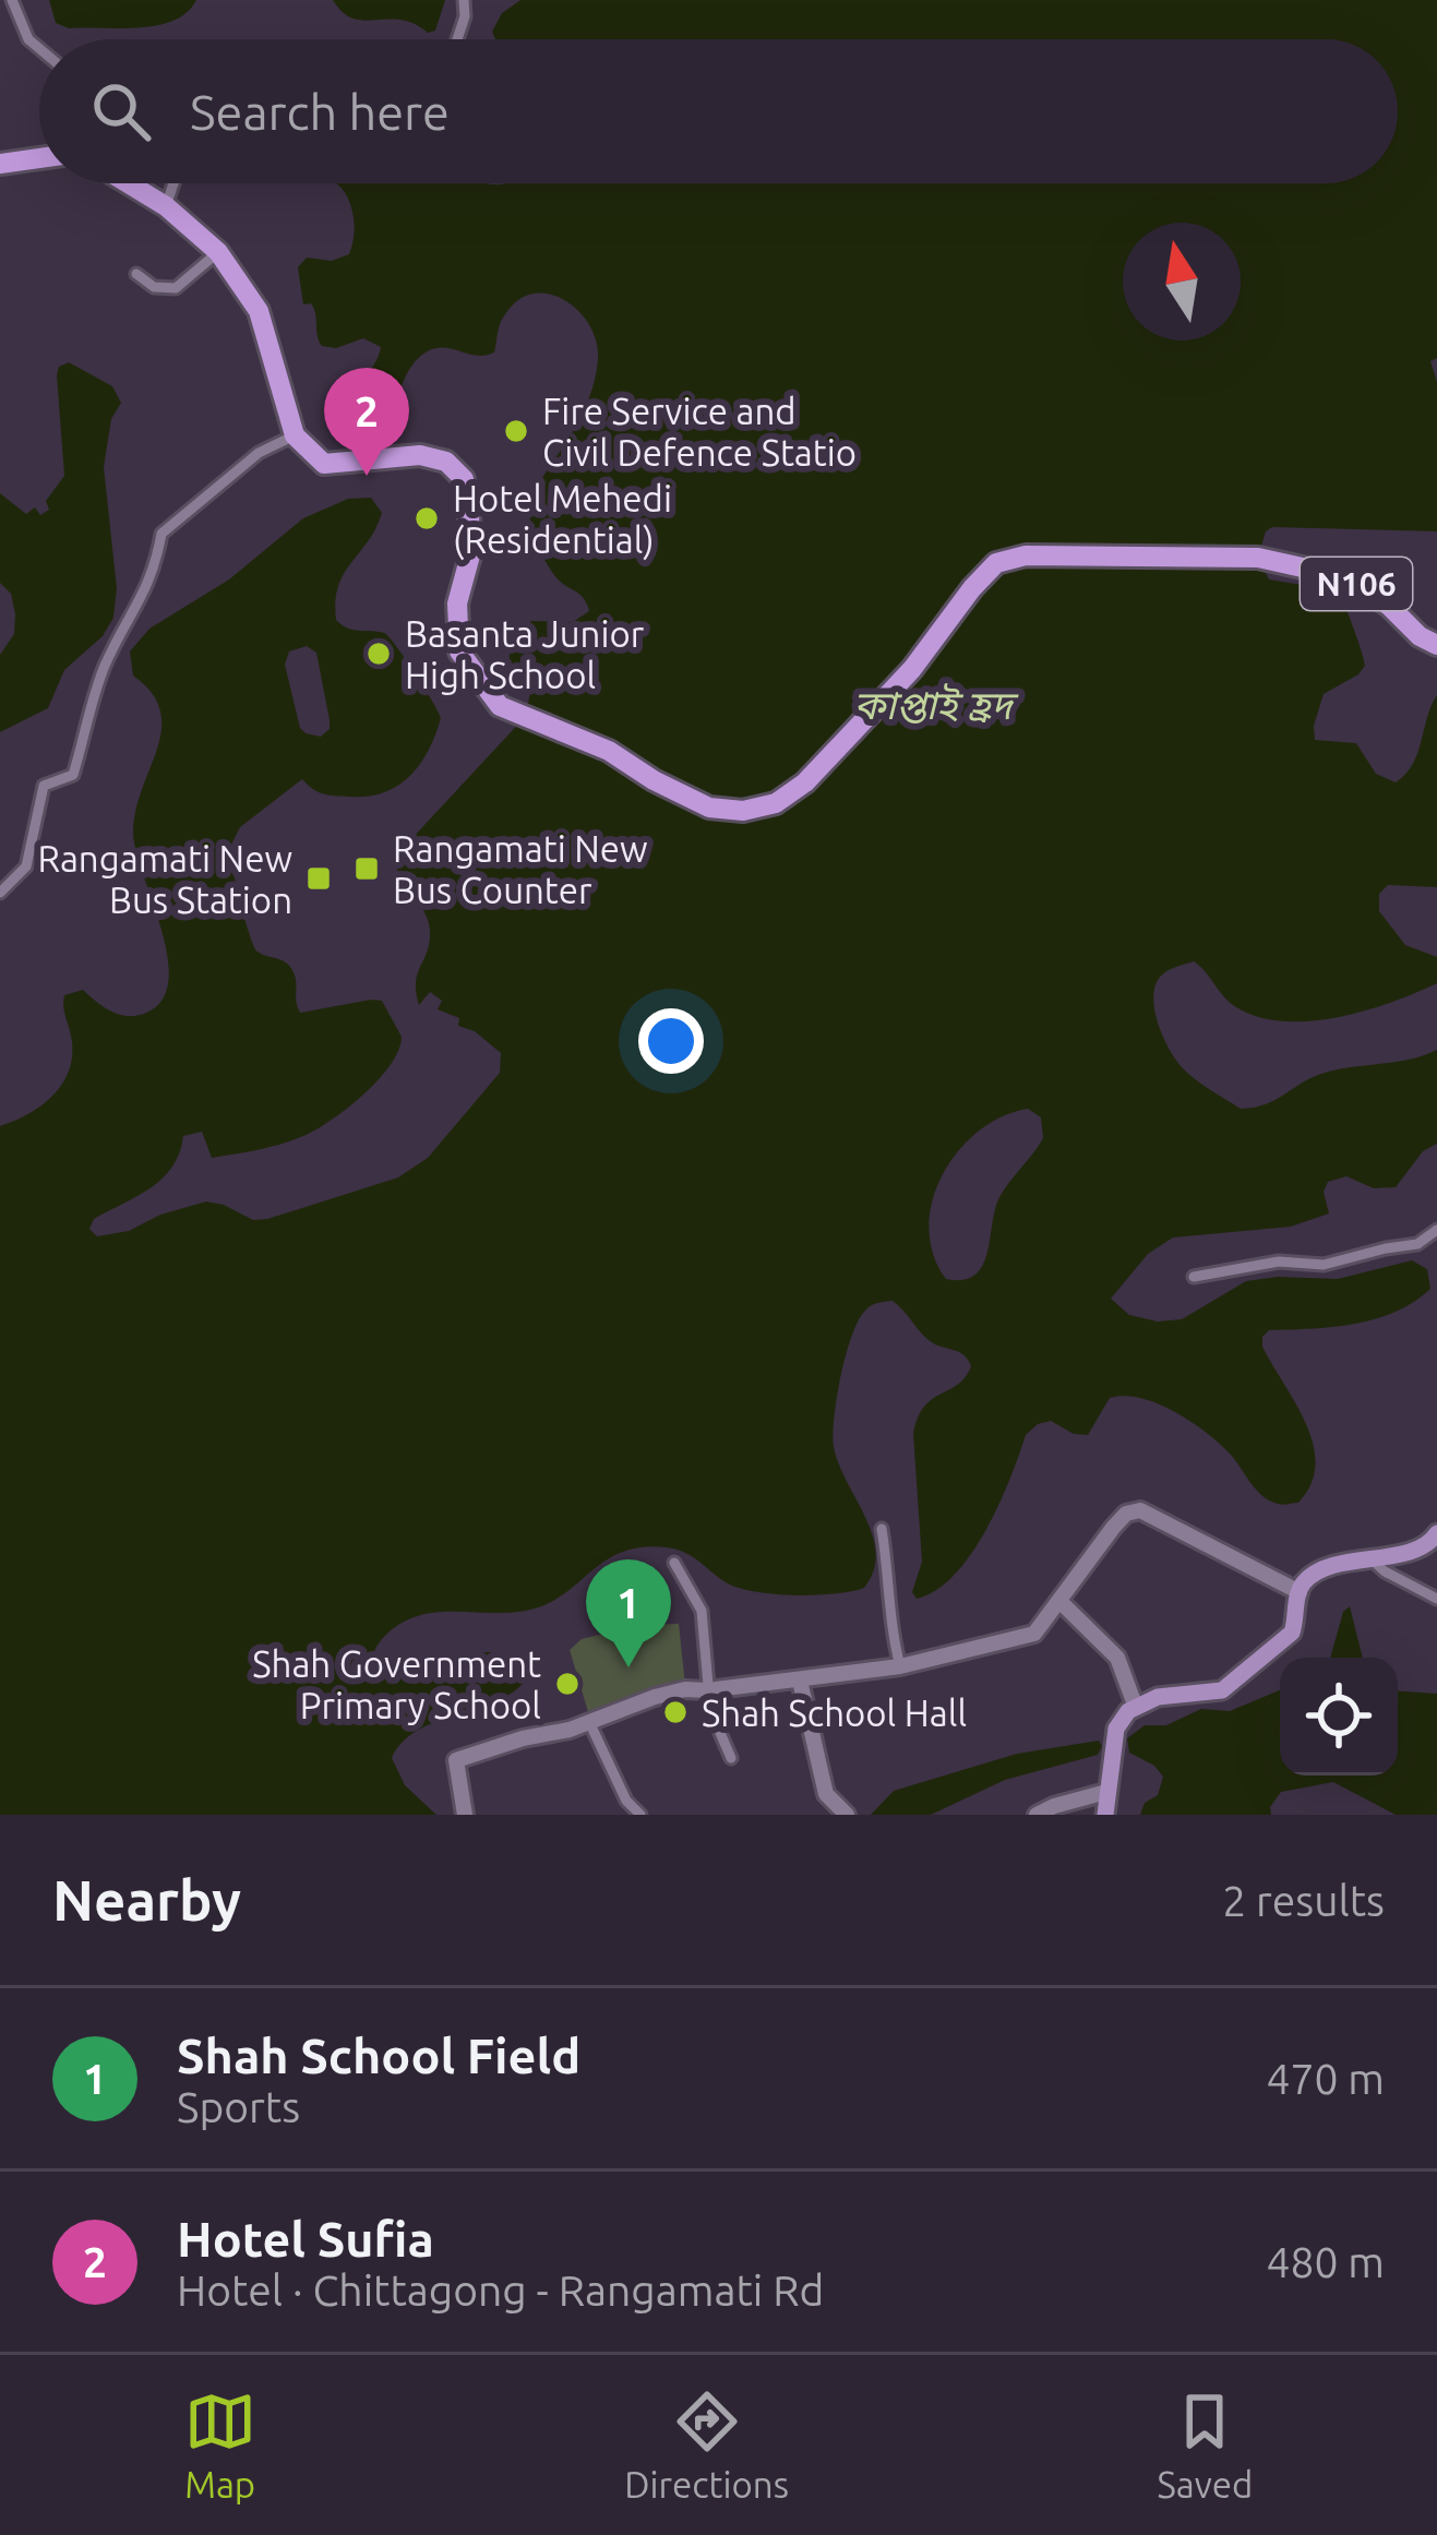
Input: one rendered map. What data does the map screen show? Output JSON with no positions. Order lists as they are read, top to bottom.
{
  "streets": {
    "highway": ["N106"]
  },
  "water": ["কাপ্তাই হ্রদ"],
  "places": {
    "other": [
      "Fire Service and Civil Defence Statio",
      "Hotel Mehedi (Residential)",
      "Basanta Junior High School",
      "Shah Government Primary School",
      "Shah School Hall"
    ],
    "transit": ["Rangamati New Bus Counter", "Rangamati New Bus Station"]
  },
  "north": "top",
  "page": {
    "search": "Search here",
    "pins": ["2", "1"],
    "heading": ["Nearby", "2 results"],
    "list": [
      {
        "mark": "1",
        "name": "Shah School Field",
        "note": "Sports",
        "value": "470 m"
      },
      {
        "mark": "2",
        "name": "Hotel Sufia",
        "note": "Hotel · Chittagong - Rangamati Rd",
        "value": "480 m"
      }
    ],
    "nav": ["Map", "Directions", "Saved"]
  }
}
